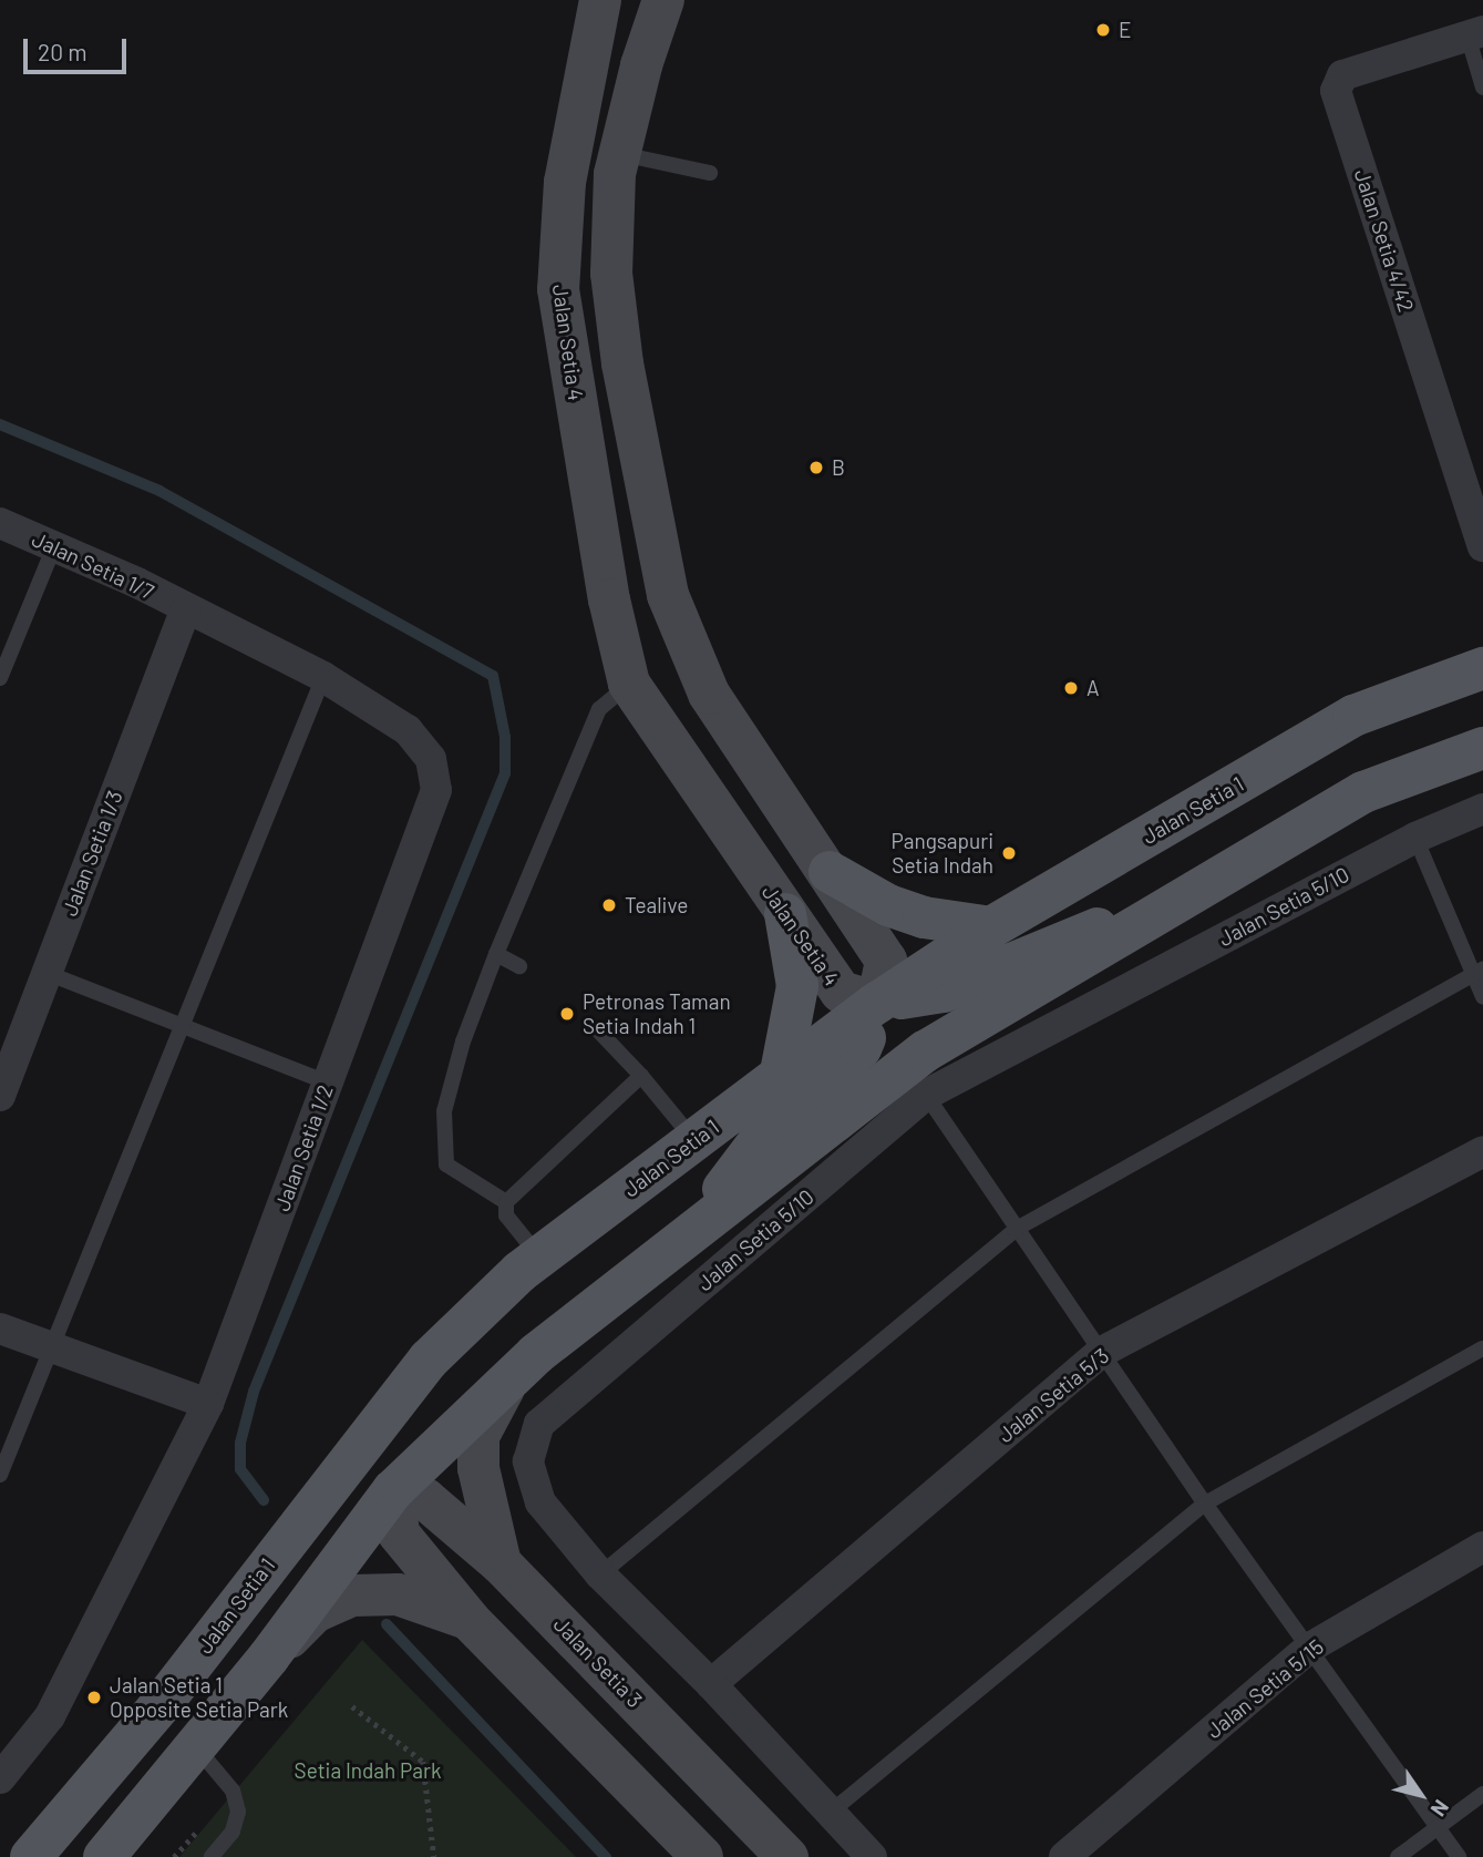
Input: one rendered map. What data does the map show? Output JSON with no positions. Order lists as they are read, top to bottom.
{
  "streets": {
    "main road": ["Jalan Setia 1", "Jalan Setia 3"],
    "street": [
      "Jalan Setia 4/42",
      "Jalan Setia 4",
      "Jalan Setia 1/7",
      "Jalan Setia 1/3",
      "Jalan Setia 5/10",
      "Jalan Setia 1/2",
      "Jalan Setia 5/3",
      "Jalan Setia 5/15"
    ]
  },
  "crossings": [
    ["Jalan Setia 4", "Jalan Setia 1"],
    ["Jalan Setia 1/7", "Jalan Setia 1/3"],
    ["Jalan Setia 1/7", "Jalan Setia 1/2"],
    ["Jalan Setia 1", "Jalan Setia 3"],
    ["Jalan Setia 1/3", "Jalan Setia 1/2"],
    ["Jalan Setia 5/10", "Jalan Setia 5/3"]
  ],
  "parks": ["Setia Indah Park"],
  "places": [
    "E",
    "B",
    "A",
    "Pangsapuri Setia Indah",
    "Tealive",
    "Petronas Taman Setia Indah 1",
    "Jalan Setia 1 Opposite Setia Park"
  ],
  "scale_bar": "20 m",
  "north": "bottom right"
}
